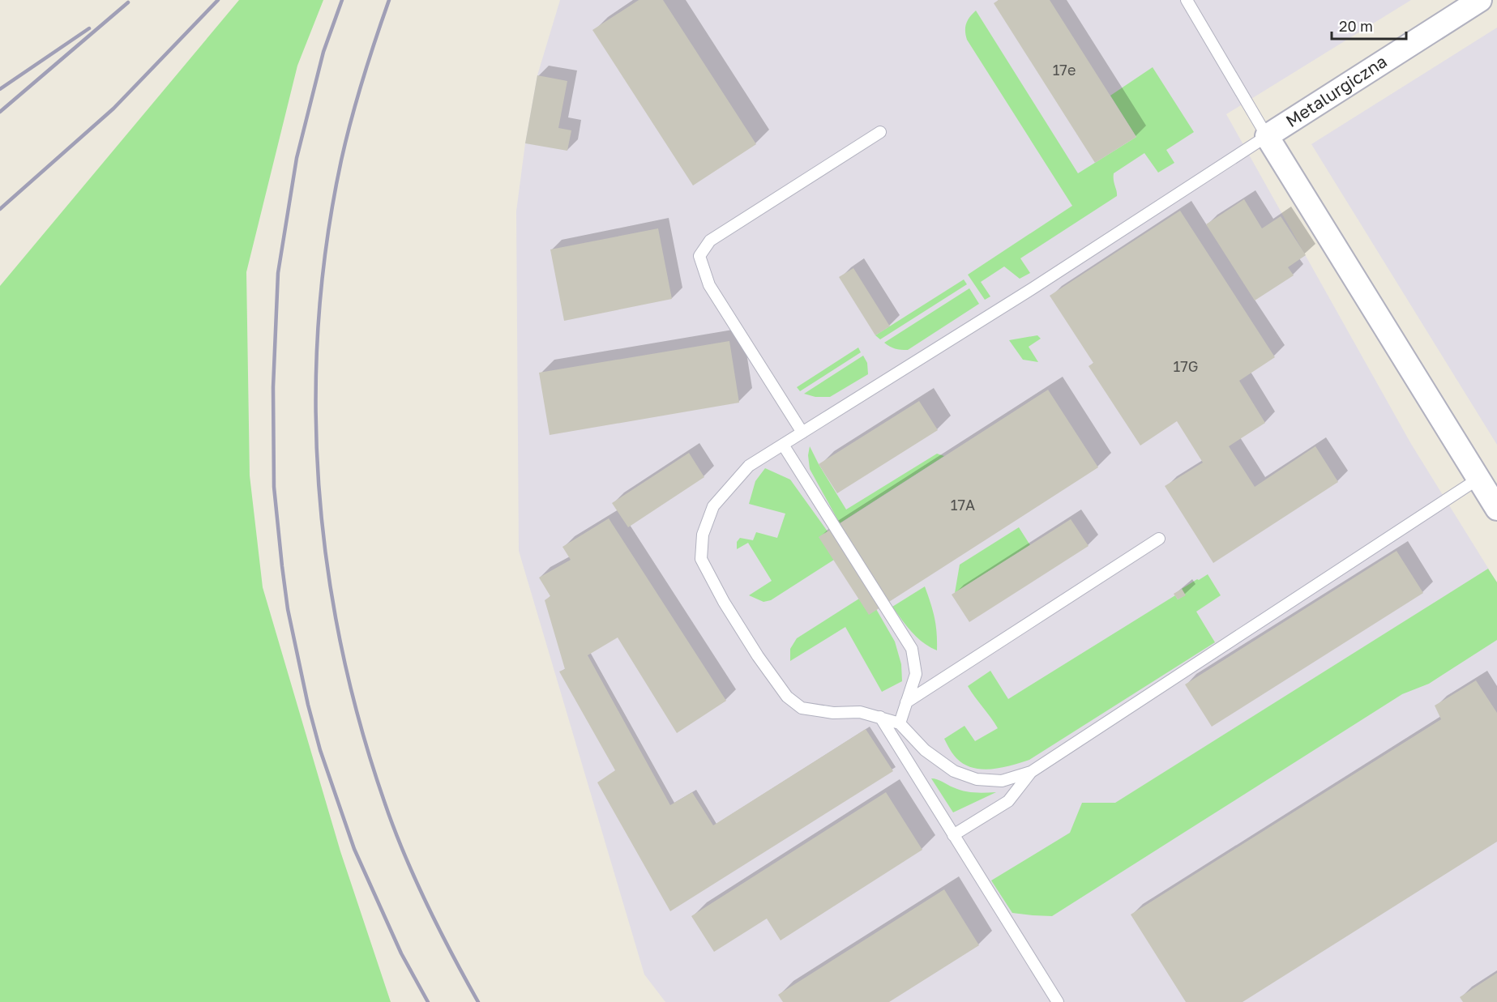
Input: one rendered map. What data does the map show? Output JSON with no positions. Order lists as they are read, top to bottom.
{
  "streets": {
    "street": ["Metalurgiczna"]
  },
  "house_numbers": ["17e", "17G", "17A"],
  "scale_bar": "20 m"
}
